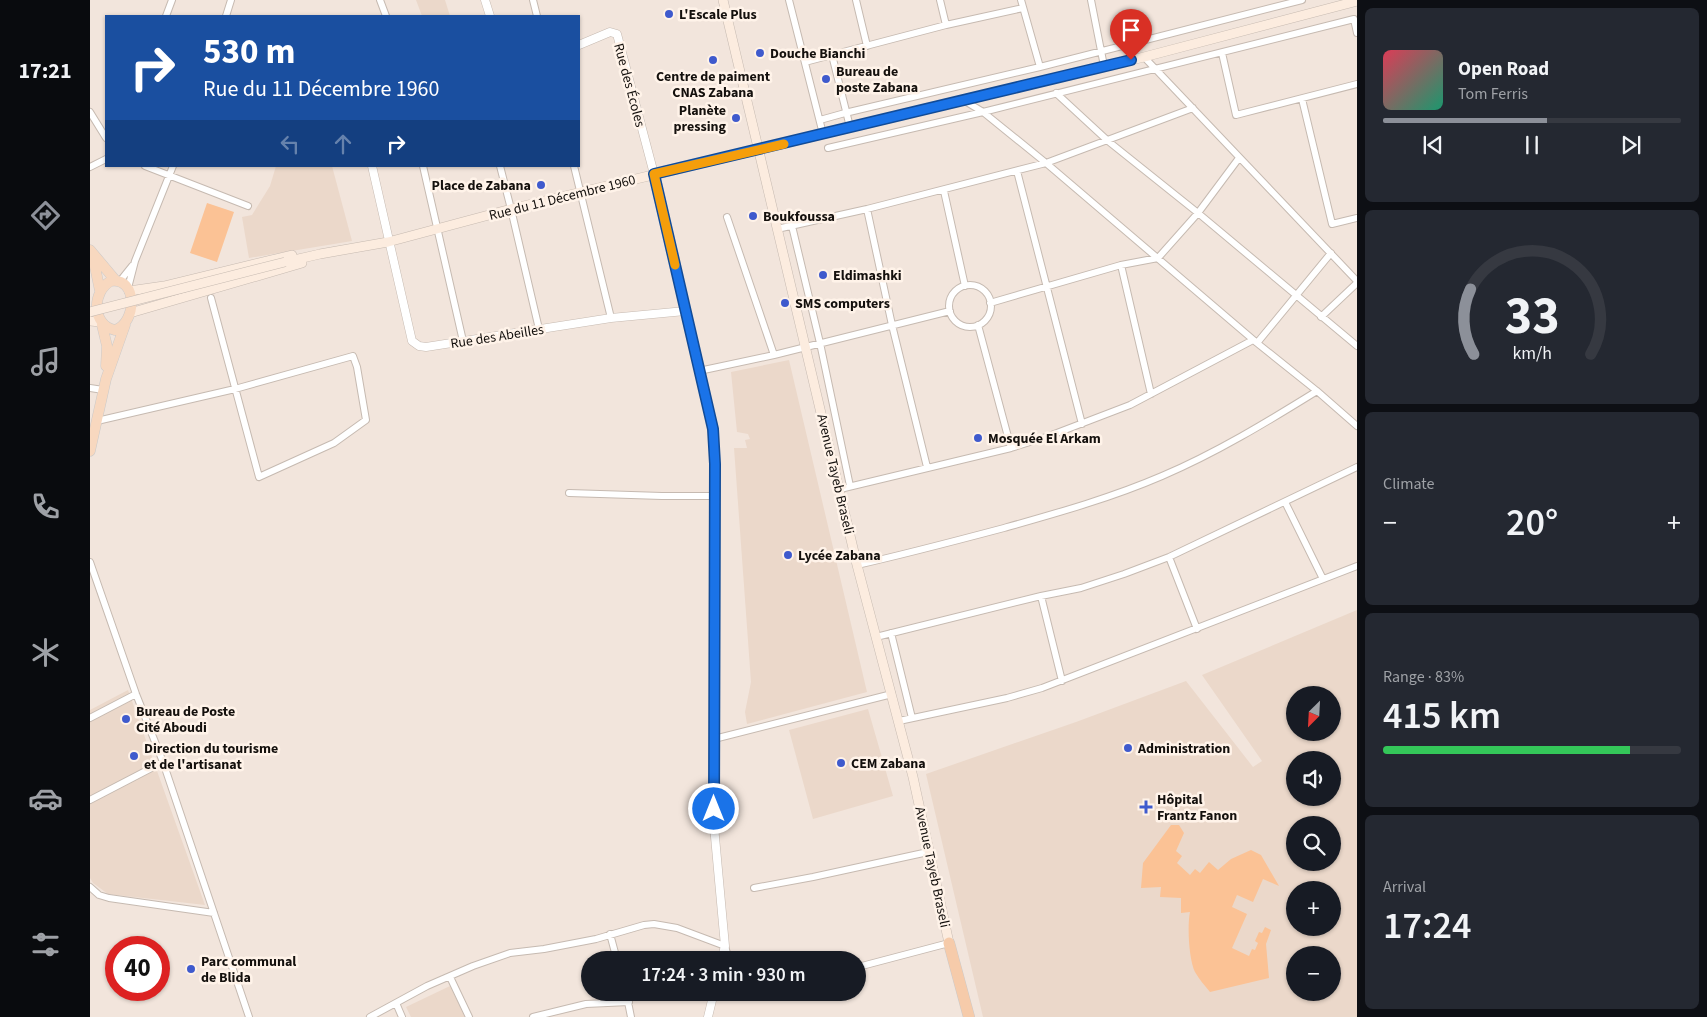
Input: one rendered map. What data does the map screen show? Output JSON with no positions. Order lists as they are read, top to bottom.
{
  "streets": {
    "main road": ["Rue du 11 Décembre 1960", "Avenue Tayeb Braseli"],
    "street": ["Rue des Écoles", "Rue des Abeilles"]
  },
  "crossings": [
    ["Rue des Écoles", "Rue du 11 Décembre 1960"],
    ["Rue du 11 Décembre 1960", "Rue des Abeilles"],
    ["Rue du 11 Décembre 1960", "Avenue Tayeb Braseli"]
  ],
  "places": {
    "other": [
      "L'Escale Plus",
      "Douche Bianchi",
      "Centre de paiment CNAS Zabana",
      "Bureau de poste Zabana",
      "Planète pressing",
      "Place de Zabana",
      "Boukfoussa",
      "Eldimashki",
      "SMS computers",
      "Mosquée El Arkam",
      "Lycée Zabana",
      "Bureau de Poste Cité Aboudi",
      "Administration",
      "Direction du tourisme et de l'artisanat",
      "CEM Zabana",
      "Parc communal de Blida"
    ],
    "health": ["Hôpital Frantz Fanon"]
  },
  "north": "bottom left",
  "page": {
    "tabs": "17:21",
    "turn": ["530 m", "Rue du 11 Décembre 1960"],
    "song": ["Open Road", "Tom Ferris"],
    "tile": [
      "Climate",
      ["Range · 83%", "415 km"],
      ["Arrival", "17:24"]
    ],
    "heat": ["−", "20°", "+"],
    "map_buttons": ["+", "−"],
    "limit": "40",
    "trip": "17:24 · 3 min · 930 m",
    "gauge": ["33", "km/h"]
  }
}
